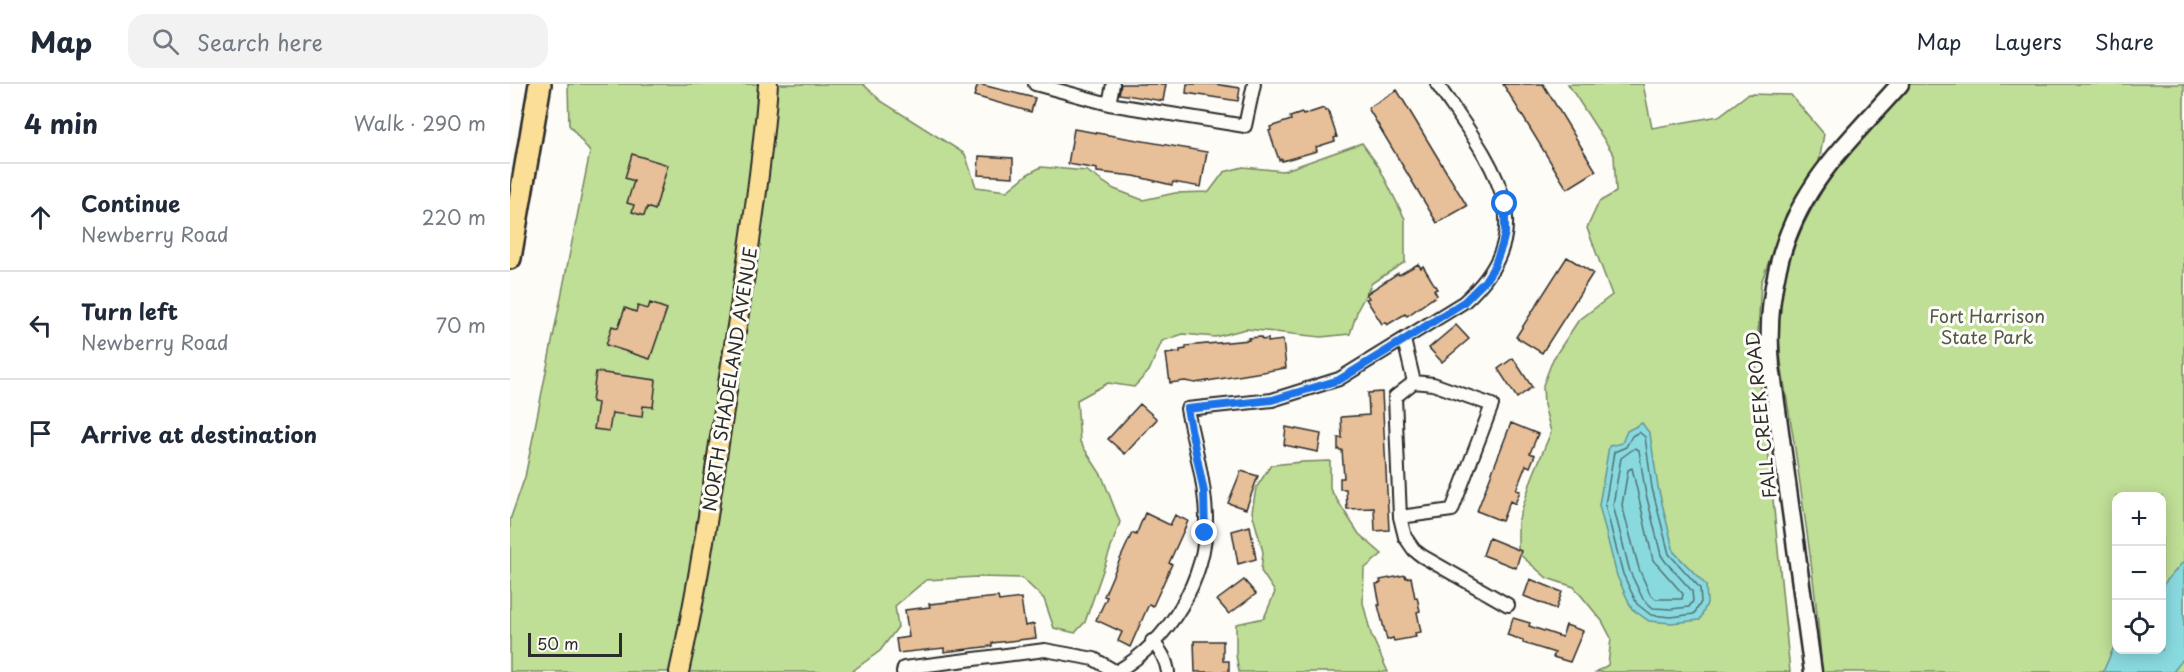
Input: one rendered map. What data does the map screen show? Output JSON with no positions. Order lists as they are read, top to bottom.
{
  "streets": {
    "main road": ["NORTH SHADELAND AVENUE", "FALL CREEK ROAD"]
  },
  "parks": ["Fort Harrison State Park"],
  "scale_bar": "50 m",
  "page": {
    "header": "Map",
    "search": "Search here",
    "nav": ["Map", "Layers", "Share"],
    "heading": ["4 min", "Walk · 290 m"],
    "list": [
      ["Continue", "Newberry Road", "220 m"],
      ["Turn left", "Newberry Road", "70 m"],
      "Arrive at destination"
    ],
    "map_buttons": ["+", "−"],
    "scale": "50 m"
  }
}
